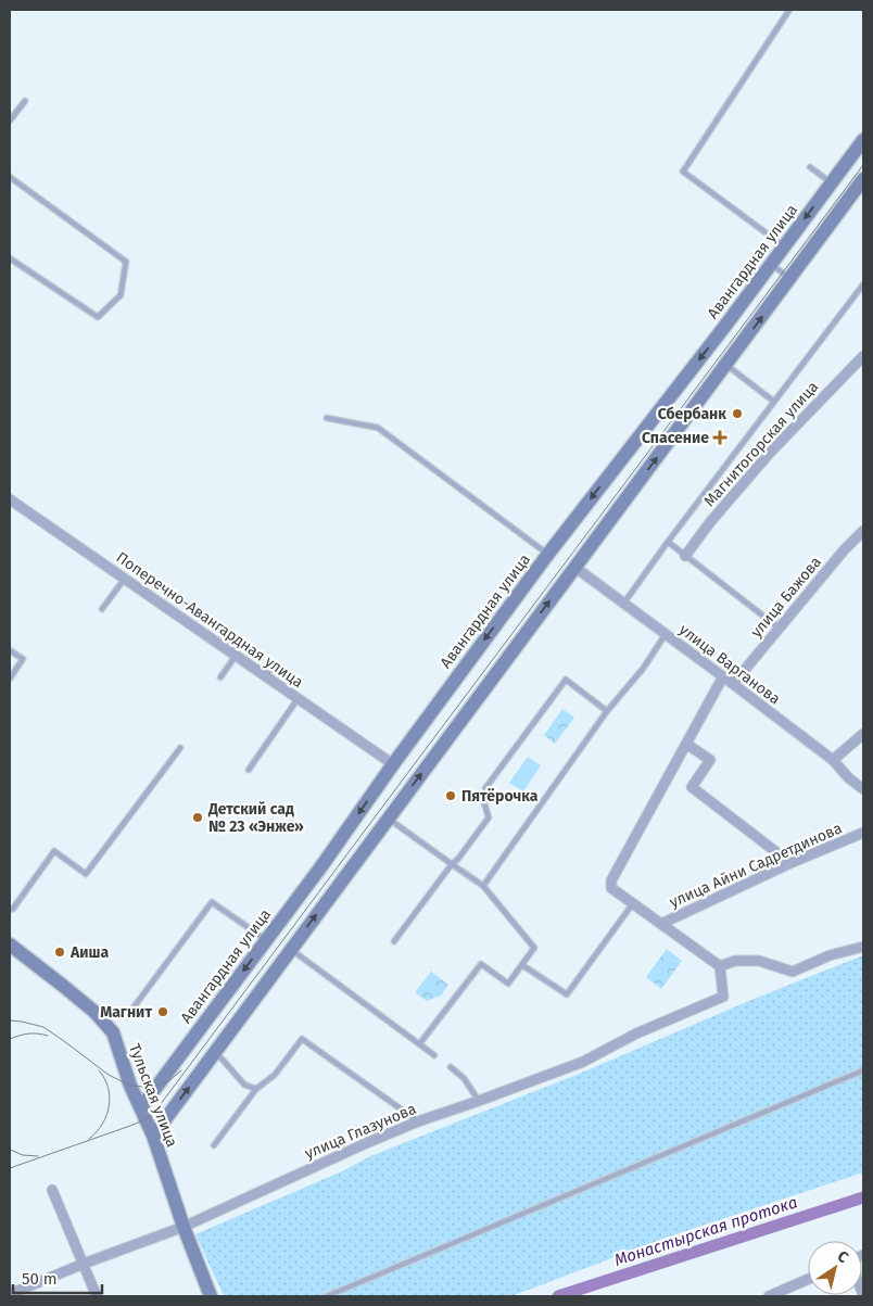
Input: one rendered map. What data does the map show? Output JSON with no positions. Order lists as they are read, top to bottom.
{
  "streets": {
    "main road": ["Авангардная улица", "Тульская улица"],
    "street": [
      "Магнитогорская улица",
      "улица Бажова",
      "Поперечно-Авангардная улица",
      "улица Варганова",
      "улица Айни Садретдинова",
      "улица Глазунова"
    ]
  },
  "crossings": [
    ["Авангардная улица", "Поперечно-Авангардная улица"],
    ["Авангардная улица", "Тульская улица"],
    ["улица Бажова", "улица Варганова"],
    ["Тульская улица", "улица Глазунова"]
  ],
  "water": ["Монастырская протока"],
  "places": {
    "other": [
      "Сбербанк",
      "Пятёрочка",
      "Детский сад № 23 «Энже»",
      "Аиша",
      "Магнит"
    ],
    "health": ["Спасение"]
  },
  "scale_bar": "50 m",
  "north": "top right"
}
